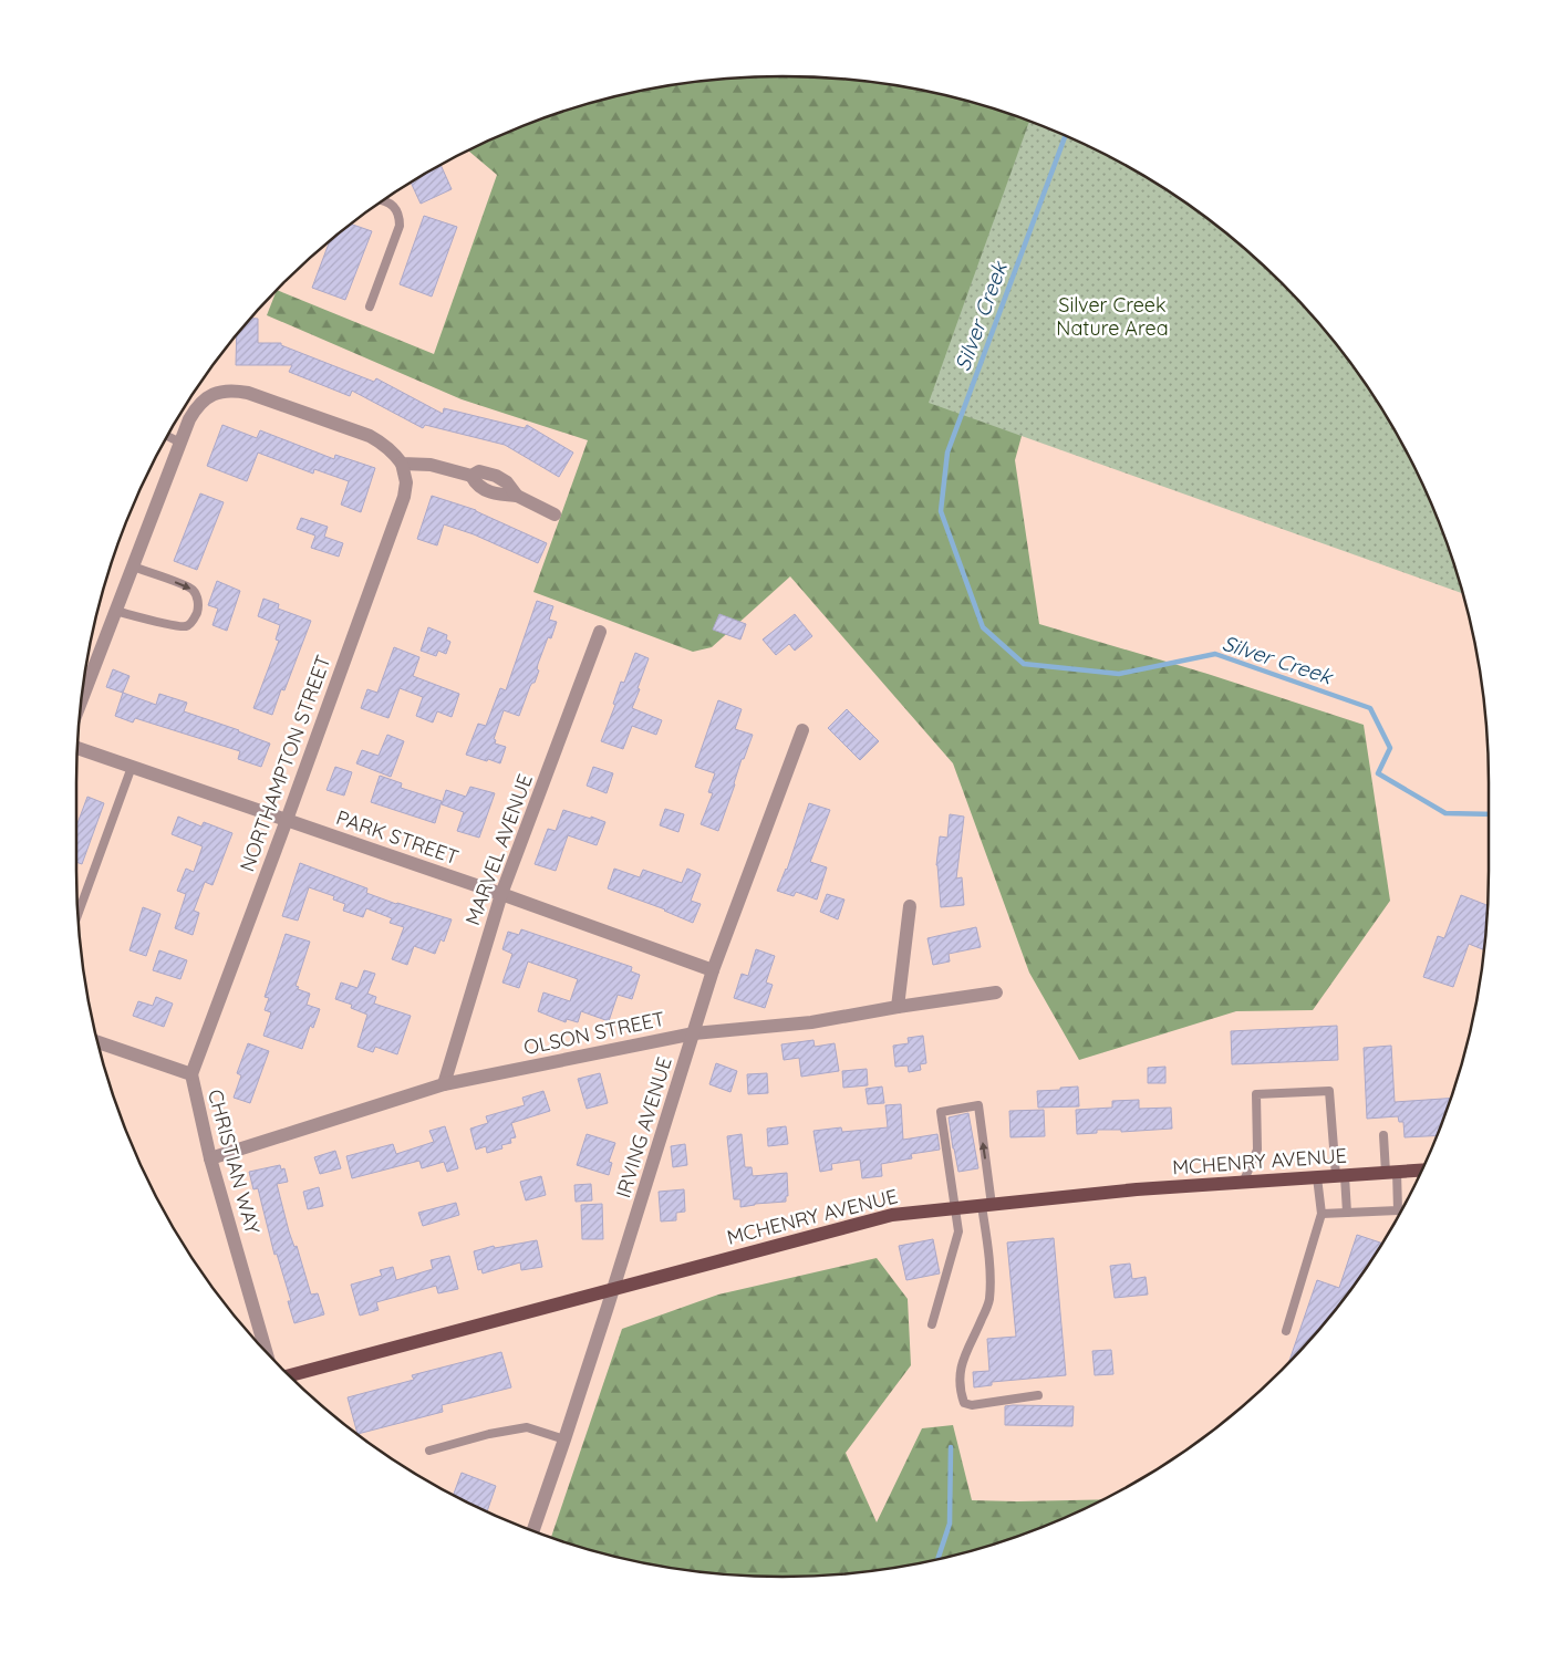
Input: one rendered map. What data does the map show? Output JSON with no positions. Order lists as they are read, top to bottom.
{
  "streets": {
    "main road": ["MCHENRY AVENUE"],
    "street": [
      "NORTHAMPTON STREET",
      "PARK STREET",
      "MARVEL AVENUE",
      "OLSON STREET",
      "IRVING AVENUE",
      "CHRISTIAN WAY"
    ]
  },
  "crossings": [
    ["NORTHAMPTON STREET", "PARK STREET"],
    ["NORTHAMPTON STREET", "CHRISTIAN WAY"],
    ["PARK STREET", "MARVEL AVENUE"],
    ["PARK STREET", "IRVING AVENUE"],
    ["MARVEL AVENUE", "OLSON STREET"],
    ["OLSON STREET", "IRVING AVENUE"],
    ["OLSON STREET", "CHRISTIAN WAY"],
    ["IRVING AVENUE", "MCHENRY AVENUE"]
  ],
  "water": ["Silver Creek"],
  "parks": ["Silver Creek Nature Area"]
}
